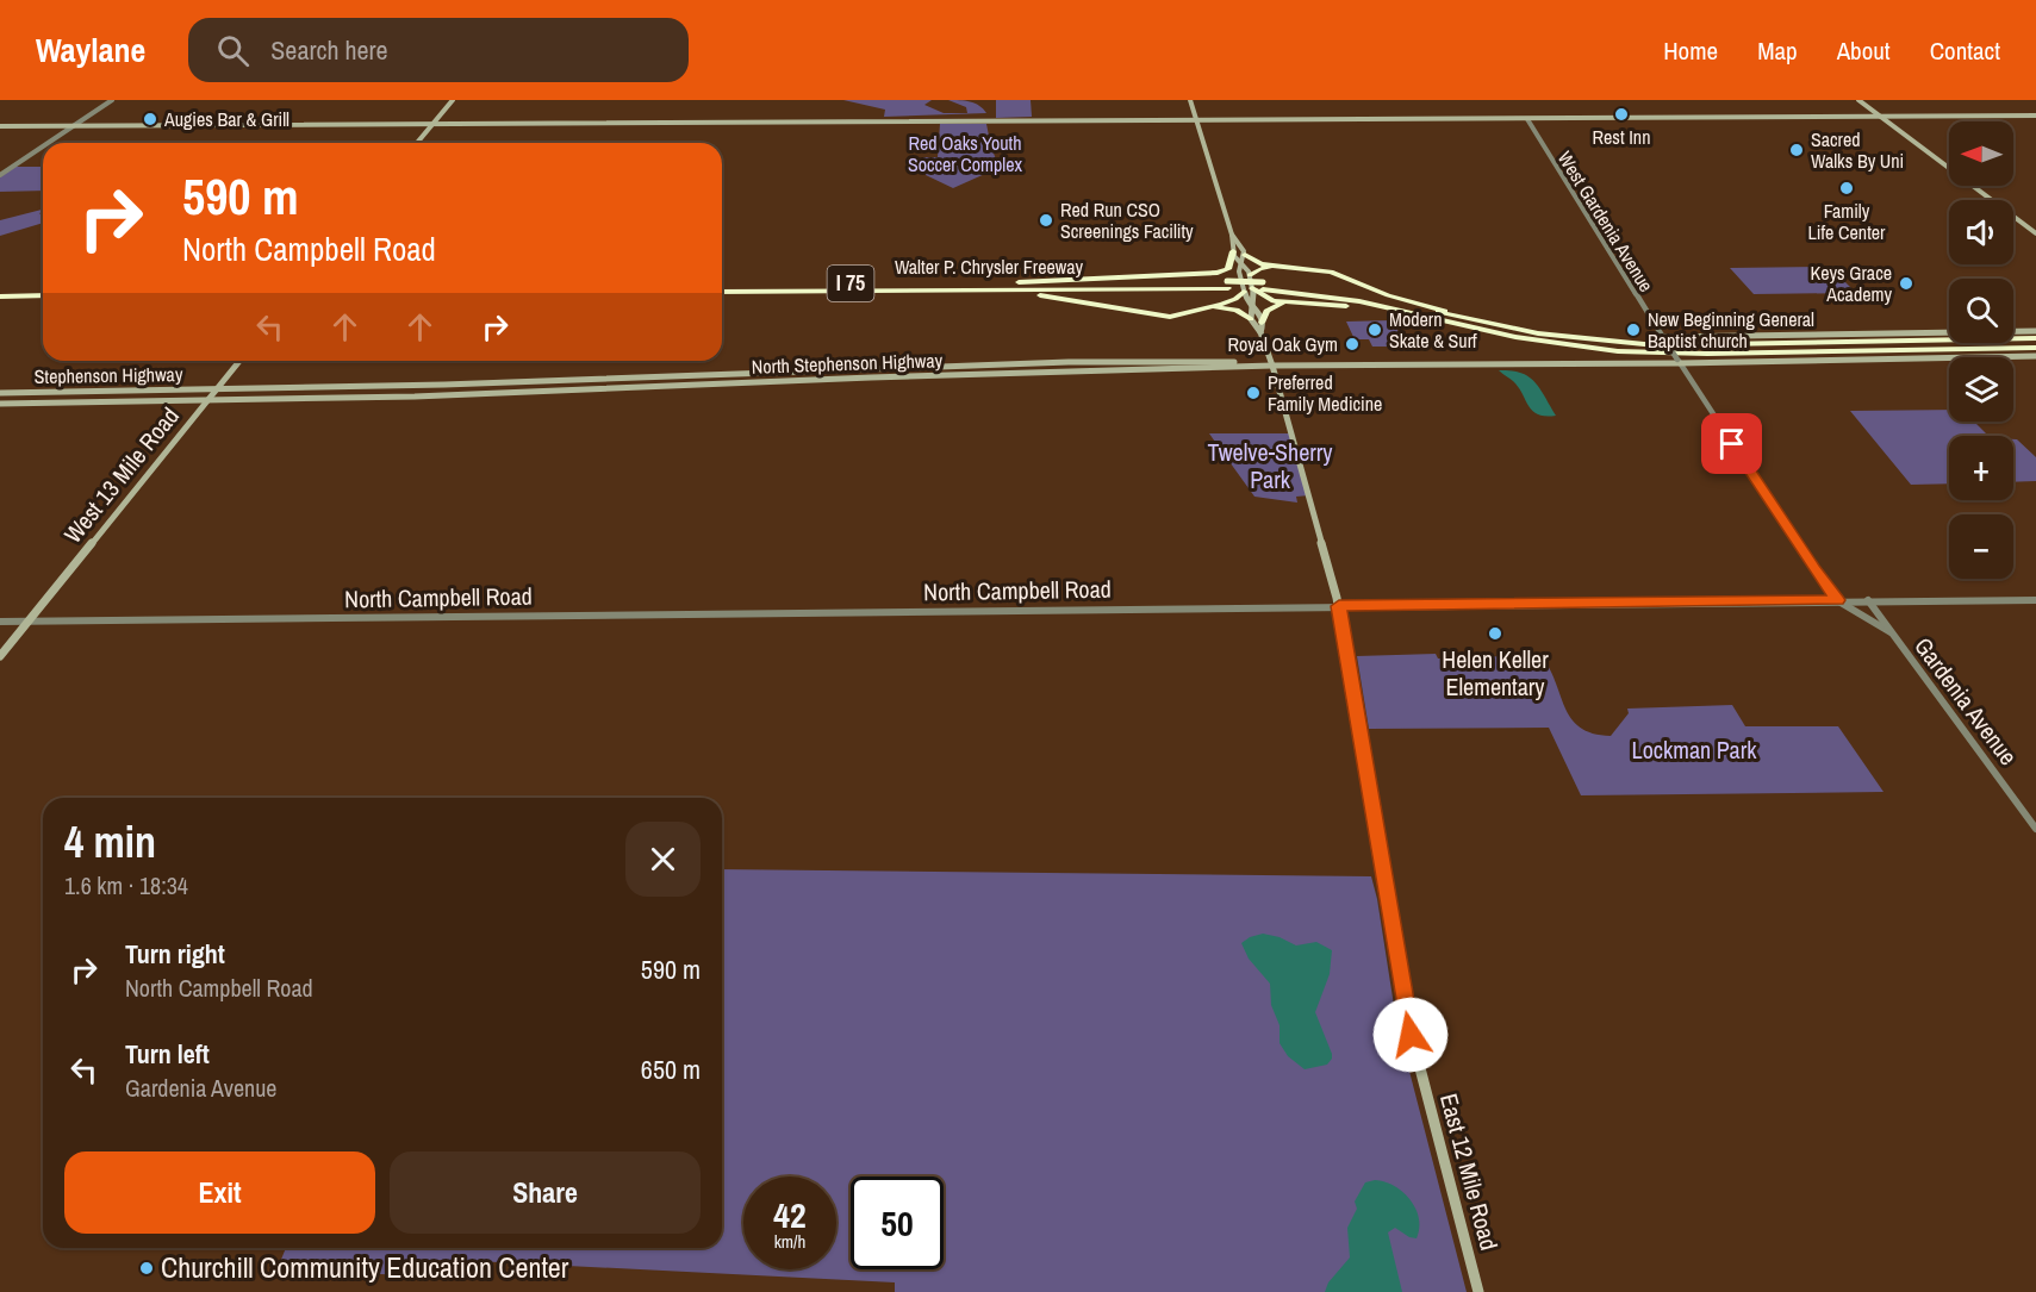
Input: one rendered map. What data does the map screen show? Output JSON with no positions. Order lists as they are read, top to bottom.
{
  "streets": {
    "highway": ["Walter P. Chrysler Freeway", "I 75"],
    "main road": [
      "North Stephenson Highway",
      "Stephenson Highway",
      "West 13 Mile Road",
      "East 12 Mile Road"
    ],
    "street": ["West Gardenia Avenue", "North Campbell Road", "Gardenia Avenue"]
  },
  "crossings": [
    ["West Gardenia Avenue", "Gardenia Avenue"],
    ["Walter P. Chrysler Freeway", "I 75"],
    ["I 75", "North Stephenson Highway"],
    ["North Stephenson Highway", "Stephenson Highway"],
    ["North Stephenson Highway", "West 13 Mile Road"],
    ["North Stephenson Highway", "Gardenia Avenue"],
    ["North Stephenson Highway", "East 12 Mile Road"],
    ["Stephenson Highway", "West 13 Mile Road"],
    ["West 13 Mile Road", "North Campbell Road"],
    ["North Campbell Road", "Gardenia Avenue"],
    ["North Campbell Road", "East 12 Mile Road"]
  ],
  "parks": ["Red Oaks Youth Soccer Complex", "Twelve-Sherry Park", "Lockman Park"],
  "places": [
    "Rest Inn",
    "Augies Bar & Grill",
    "Sacred Walks By Uni",
    "Family Life Center",
    "Red Run CSO Screenings Facility",
    "Keys Grace Academy",
    "Modern Skate & Surf",
    "New Beginning General Baptist church",
    "Royal Oak Gym",
    "Preferred Family Medicine",
    "Helen Keller Elementary",
    "Churchill Community Education Center"
  ],
  "north": "left",
  "page": {
    "header": "Waylane",
    "search": "Search here",
    "nav": [
      "Home",
      "Map",
      "About",
      "Contact"
    ],
    "map_buttons": ["+", "−"],
    "turn": ["590 m", "North Campbell Road"],
    "heading": ["4 min", "1.6 km · 18:34"],
    "list": [
      {
        "name": "Turn right",
        "note": "North Campbell Road",
        "value": "590 m"
      },
      {
        "name": "Turn left",
        "note": "Gardenia Avenue",
        "value": "650 m"
      }
    ],
    "buttons": ["Exit", "Share"],
    "speed": "42 km/h",
    "limit": "50"
  }
}
